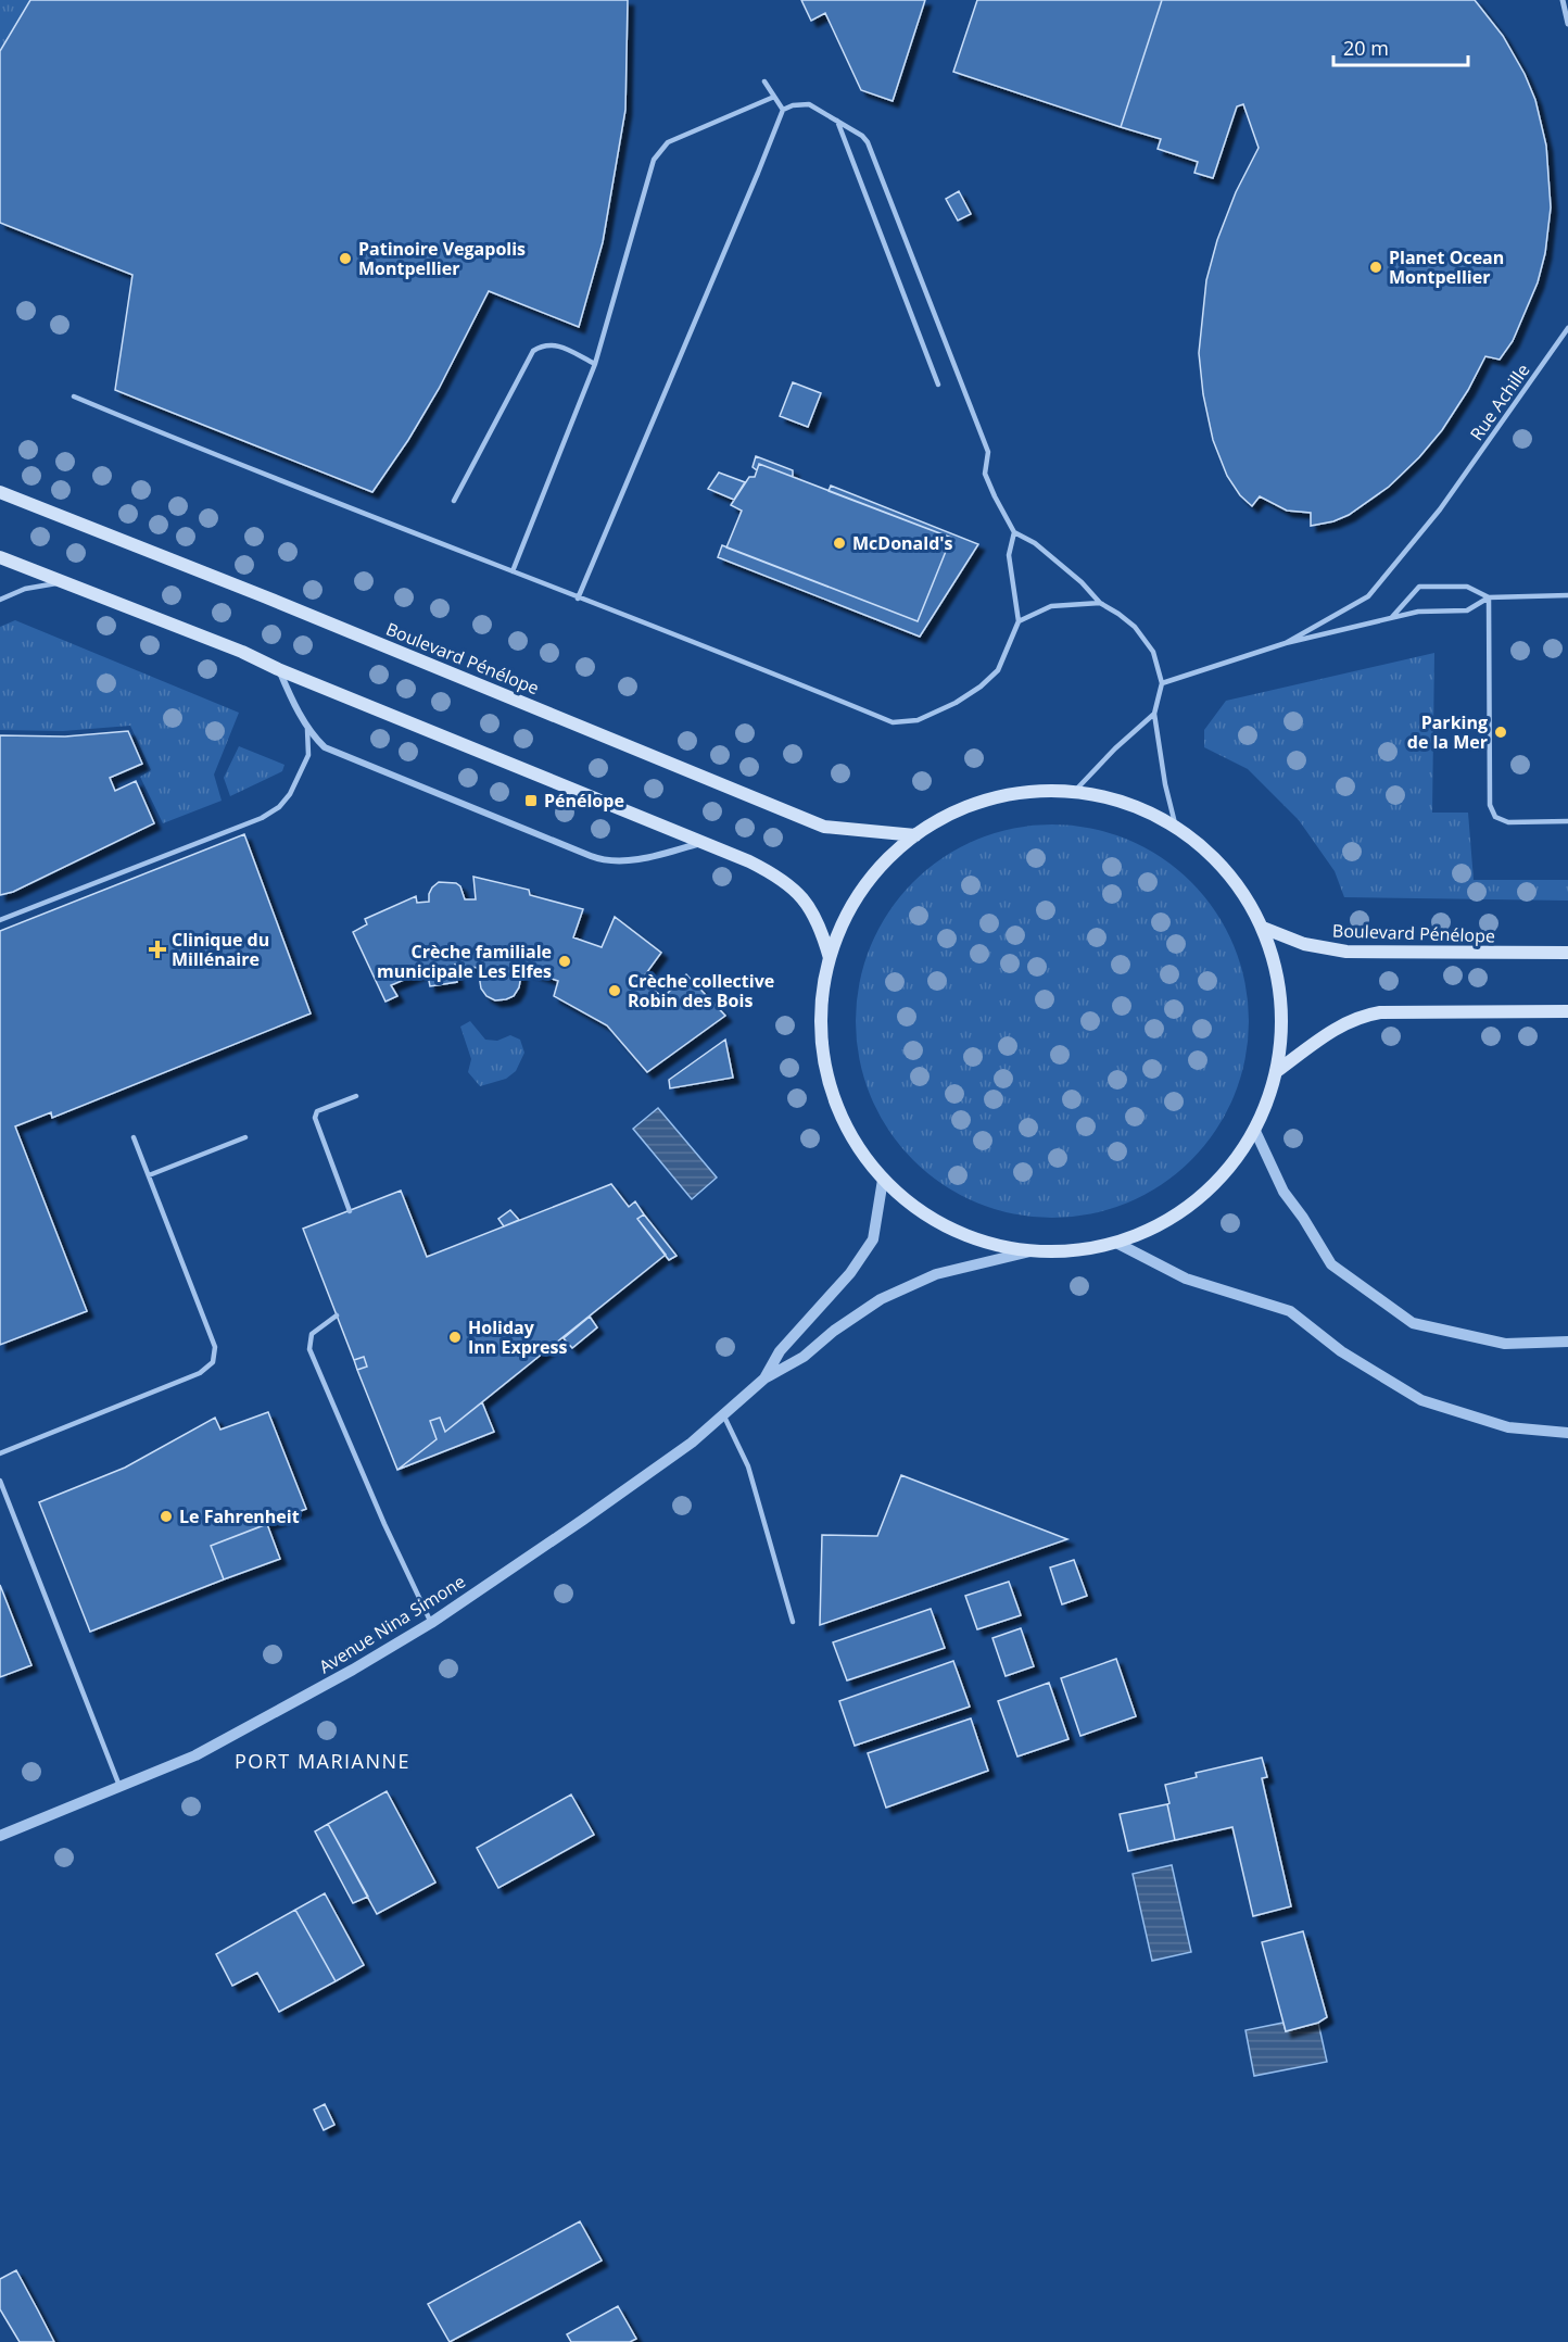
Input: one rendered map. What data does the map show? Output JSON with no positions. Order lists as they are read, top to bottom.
{
  "streets": {
    "main road": ["Boulevard Pénélope"],
    "street": ["Avenue Nina Simone"],
    "lane": ["Rue Achille"]
  },
  "districts": ["PORT MARIANNE"],
  "places": {
    "other": [
      "Patinoire Vegapolis Montpellier",
      "Planet Ocean Montpellier",
      "McDonald's",
      "Parking de la Mer",
      "Crèche familiale municipale Les Elfes",
      "Crèche collective Robin des Bois",
      "Holiday Inn Express",
      "Le Fahrenheit"
    ],
    "transit": ["Pénélope"],
    "health": ["Clinique du Millénaire"]
  },
  "scale_bar": "20 m"
}
